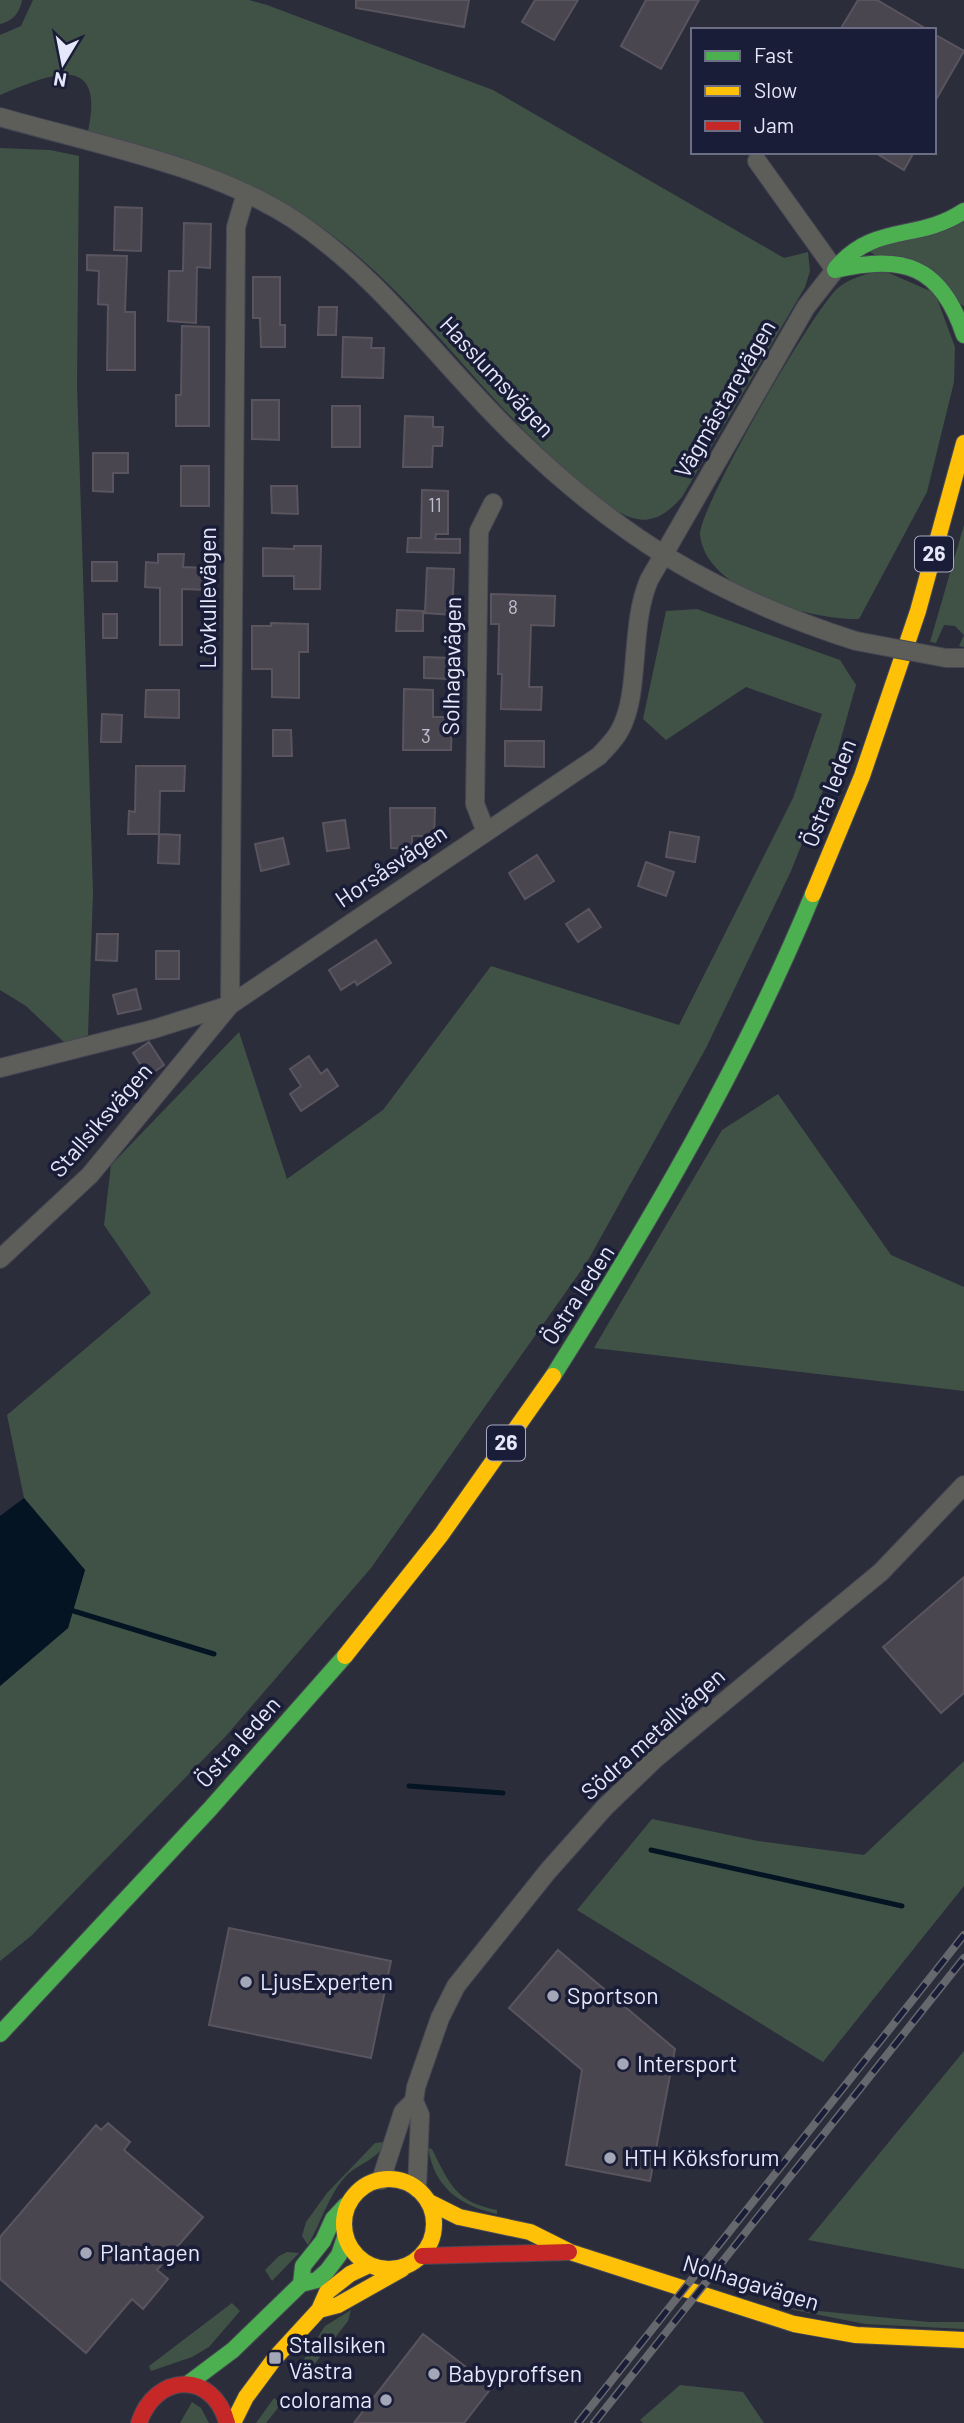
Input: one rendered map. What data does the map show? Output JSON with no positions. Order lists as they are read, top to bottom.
{
  "streets": {
    "main road": ["26", "Östra leden", "Nolhagavägen"],
    "street": [
      "Hasslumsvägen",
      "Vägmästarevägen",
      "Lövkullevägen",
      "Solhagavägen",
      "Horsåsvägen",
      "Stallsiksvägen",
      "Södra metallvägen"
    ]
  },
  "crossings": [
    ["Hasslumsvägen", "Vägmästarevägen"],
    ["Hasslumsvägen", "Lövkullevägen"],
    ["Hasslumsvägen", "Horsåsvägen"],
    ["Vägmästarevägen", "Horsåsvägen"],
    ["Lövkullevägen", "Horsåsvägen"],
    ["Lövkullevägen", "Stallsiksvägen"],
    ["Solhagavägen", "Horsåsvägen"],
    ["Horsåsvägen", "Stallsiksvägen"],
    ["Södra metallvägen", "Nolhagavägen"]
  ],
  "places": {
    "other": [
      "LjusExperten",
      "Sportson",
      "Intersport",
      "HTH Köksforum",
      "Plantagen",
      "Babyproffsen",
      "colorama"
    ],
    "transit": ["Stallsiken Västra"]
  },
  "house_numbers": ["11", "8", "3"],
  "legend": ["Fast", "Slow", "Jam"],
  "north": "bottom"
}
